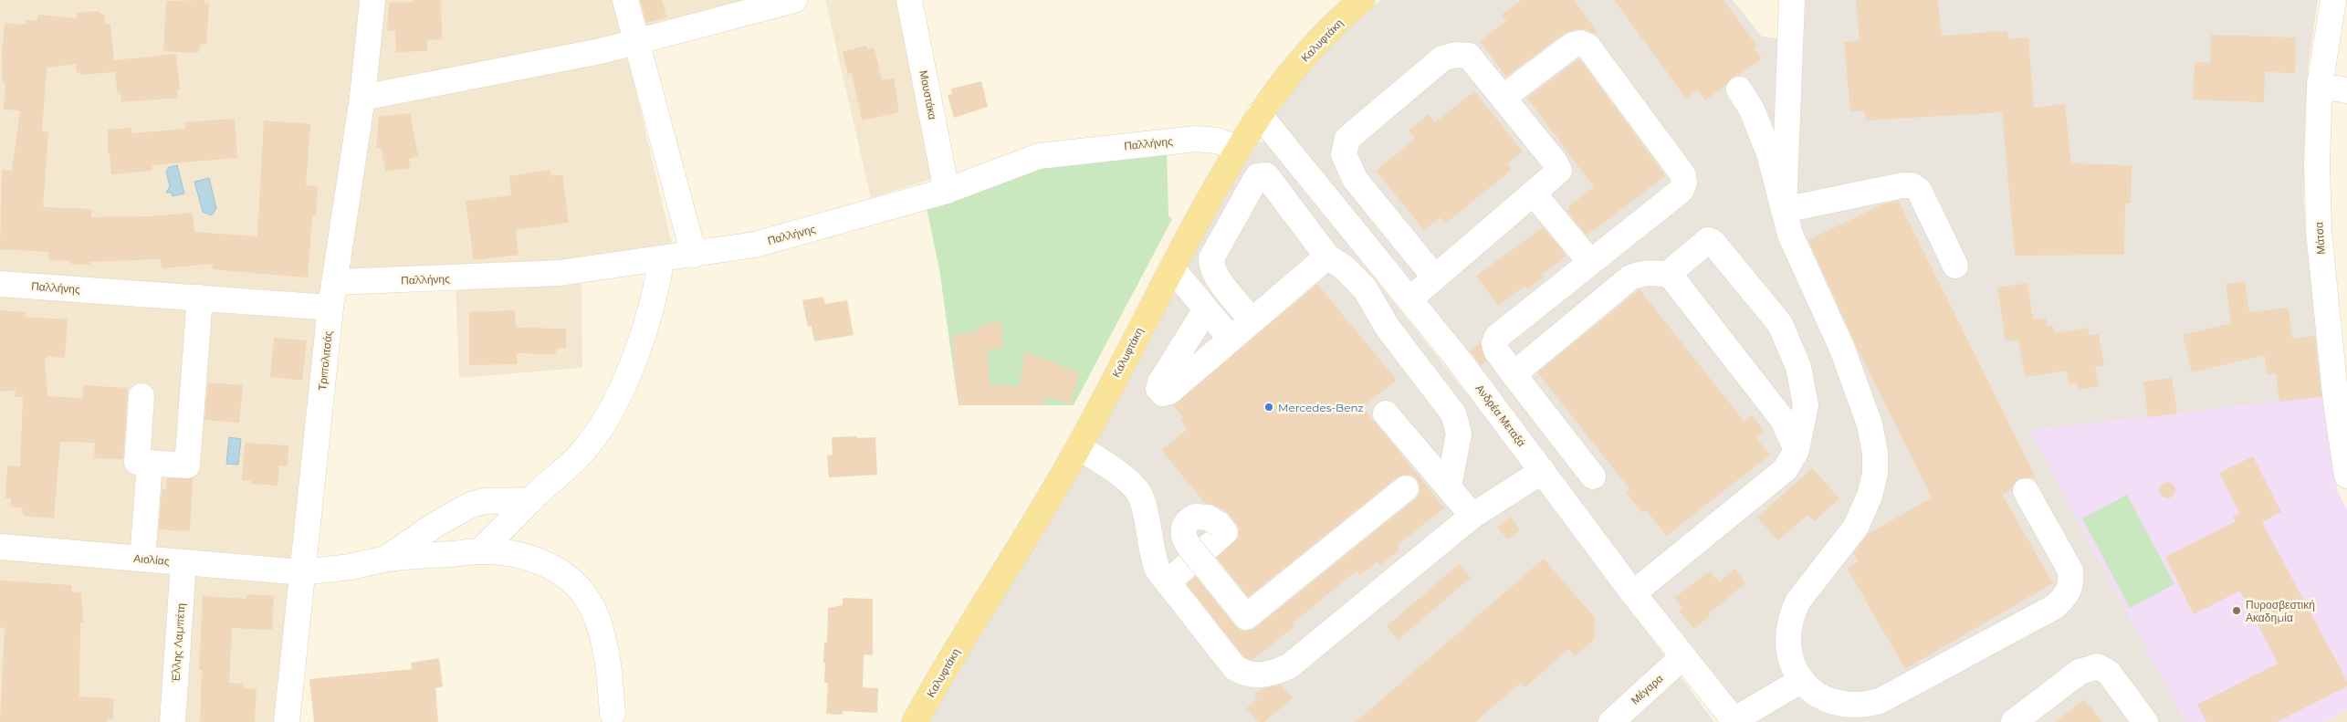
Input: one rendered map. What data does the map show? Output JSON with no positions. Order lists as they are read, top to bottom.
{
  "streets": {
    "main road": ["Καλυφτάκη"],
    "street": [
      "Μουστάκα",
      "Παλλήνης",
      "Μάτσα",
      "Τριπολιτσάς",
      "Ανδρέα Μεταξά",
      "Αιολίας",
      "Έλλης Λαμπέτη",
      "Μέγαρα"
    ]
  },
  "crossings": [
    ["Καλυφτάκη", "Παλλήνης"],
    ["Καλυφτάκη", "Ανδρέα Μεταξά"],
    ["Μουστάκα", "Παλλήνης"],
    ["Παλλήνης", "Τριπολιτσάς"],
    ["Τριπολιτσάς", "Αιολίας"],
    ["Ανδρέα Μεταξά", "Μέγαρα"],
    ["Αιολίας", "Έλλης Λαμπέτη"]
  ],
  "places": ["Mercedes-Benz", "Πυροσβεστική Ακαδημία"]
}
